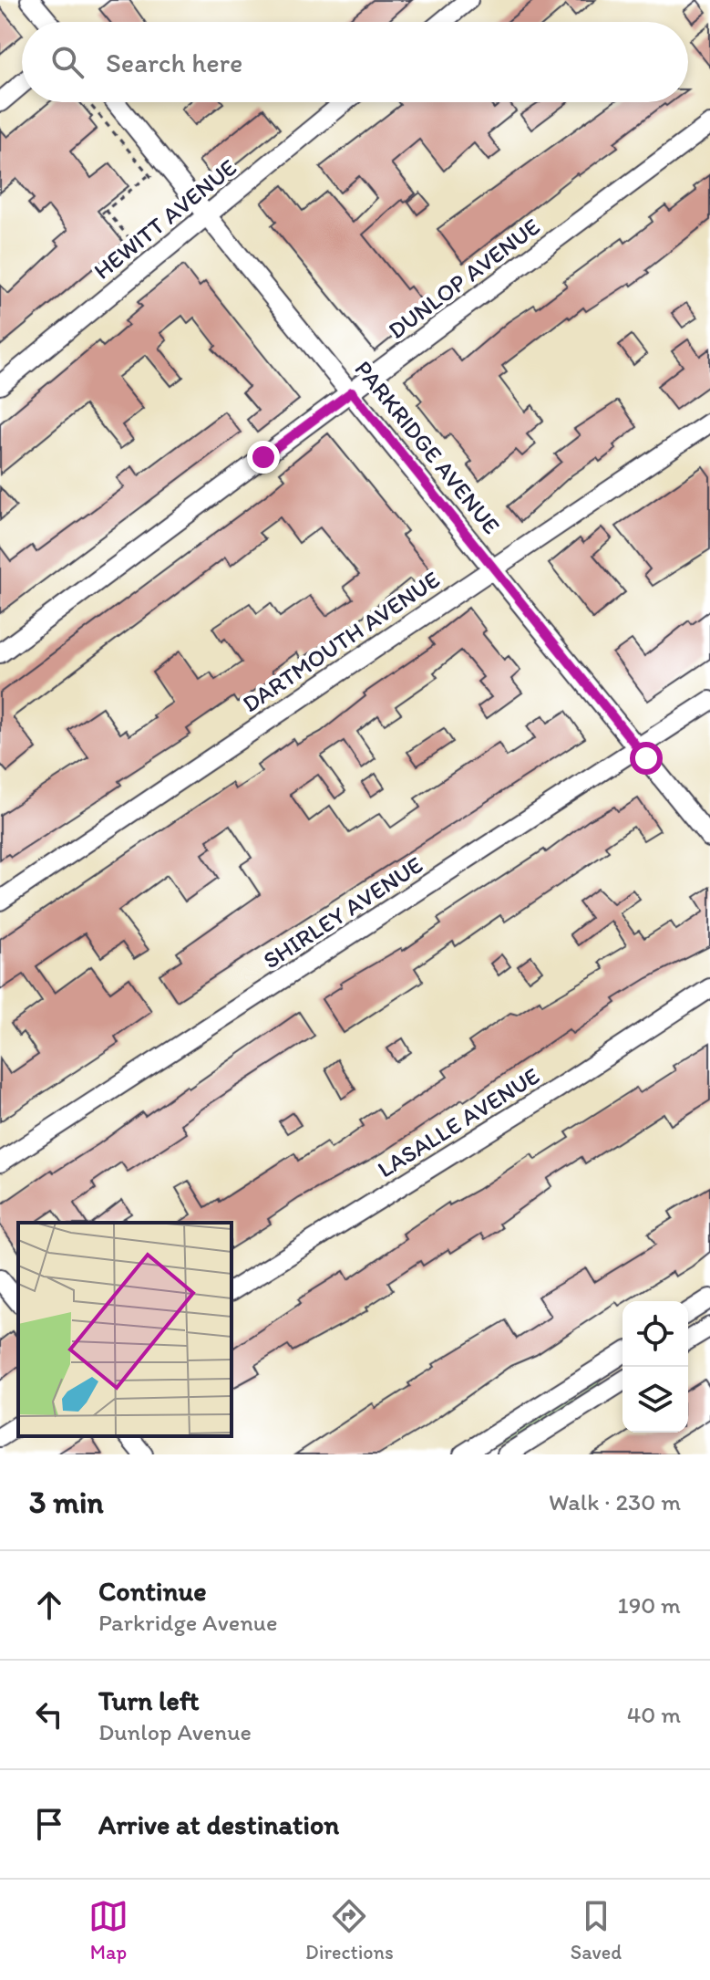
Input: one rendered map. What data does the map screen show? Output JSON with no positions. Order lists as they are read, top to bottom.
{
  "streets": {
    "street": [
      "HEWITT AVENUE",
      "DUNLOP AVENUE",
      "PARKRIDGE AVENUE",
      "DARTMOUTH AVENUE",
      "SHIRLEY AVENUE",
      "LASALLE AVENUE"
    ]
  },
  "crossings": [
    ["HEWITT AVENUE", "PARKRIDGE AVENUE"],
    ["DUNLOP AVENUE", "PARKRIDGE AVENUE"],
    ["PARKRIDGE AVENUE", "DARTMOUTH AVENUE"],
    ["PARKRIDGE AVENUE", "SHIRLEY AVENUE"]
  ],
  "page": {
    "search": "Search here",
    "heading": ["3 min", "Walk · 230 m"],
    "list": [
      ["Continue", "Parkridge Avenue", "190 m"],
      ["Turn left", "Dunlop Avenue", "40 m"],
      "Arrive at destination"
    ],
    "nav": ["Map", "Directions", "Saved"]
  }
}
